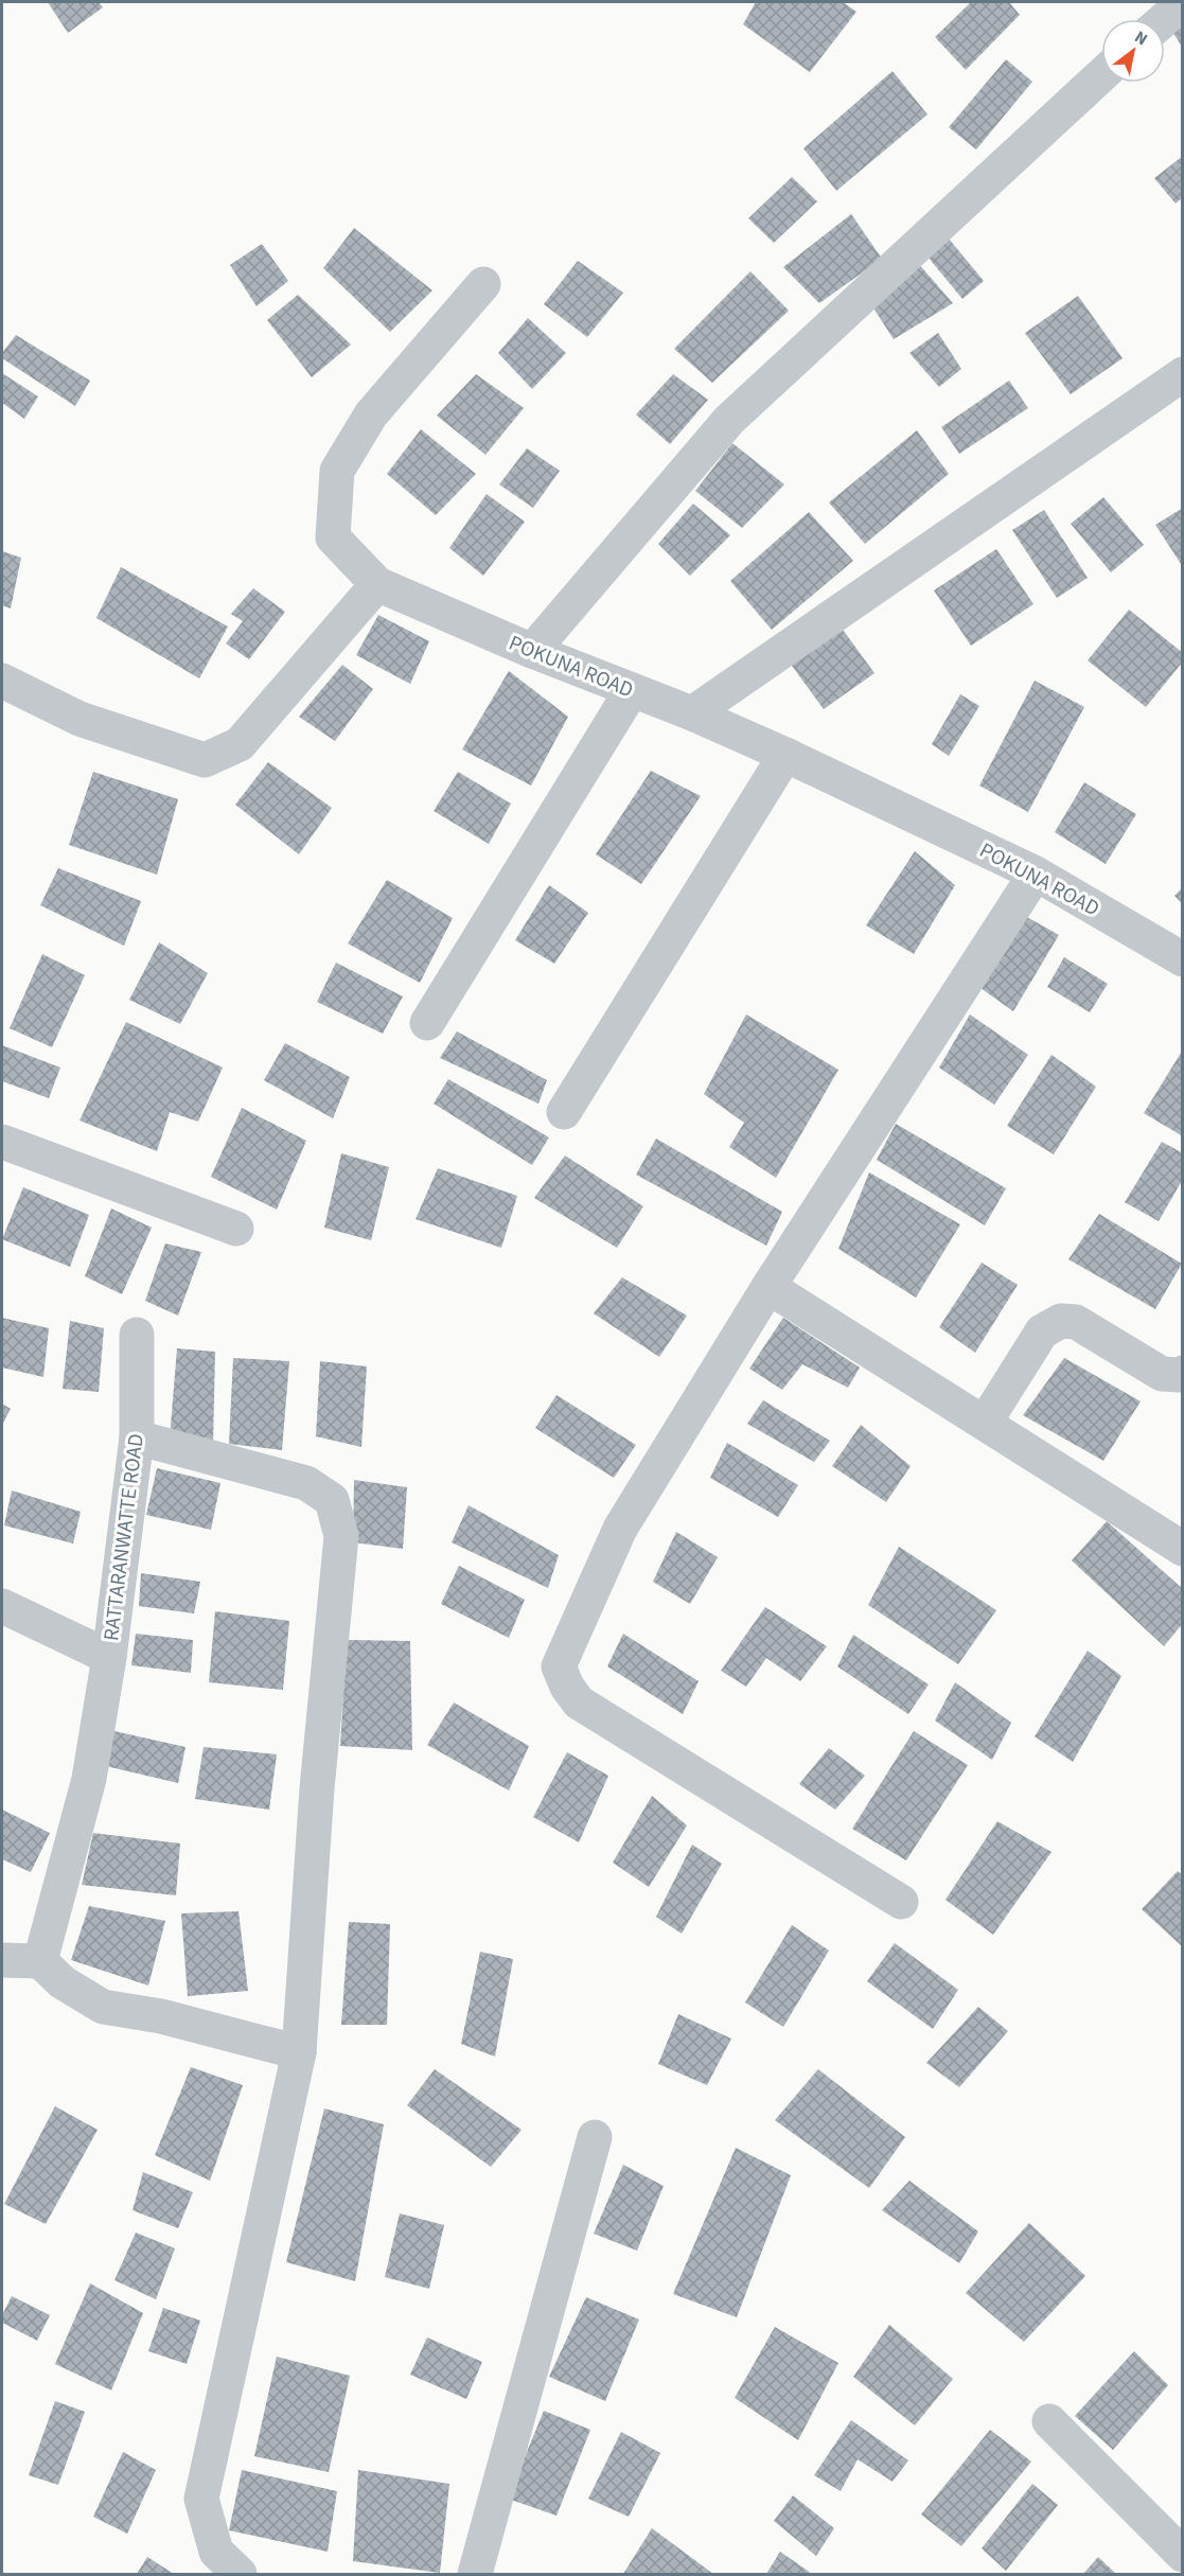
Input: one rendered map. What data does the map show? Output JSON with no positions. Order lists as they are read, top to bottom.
{
  "streets": {
    "street": ["POKUNA ROAD", "RATTARANWATTE ROAD"]
  },
  "north": "top right"
}
